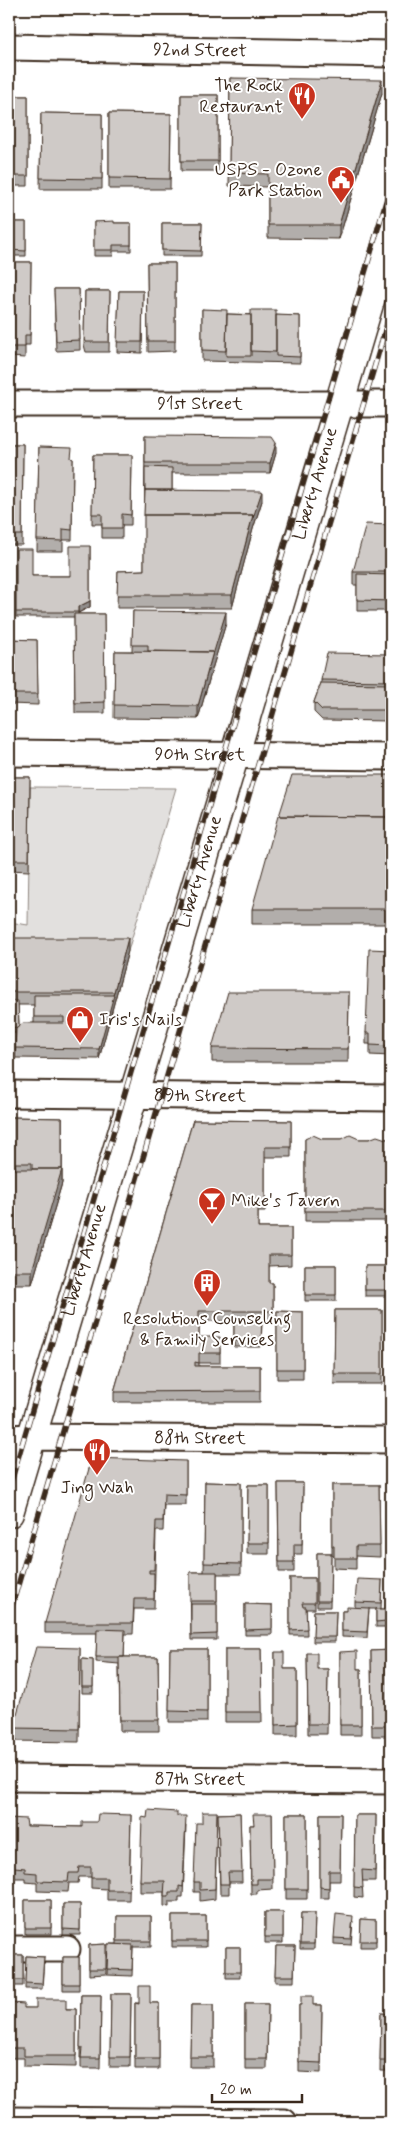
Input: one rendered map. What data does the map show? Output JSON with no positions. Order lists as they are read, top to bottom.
{
  "streets": {
    "street": [
      "92nd Street",
      "91st Street",
      "Liberty Avenue",
      "90th Street",
      "89th Street",
      "88th Street",
      "87th Street"
    ]
  },
  "crossings": [
    ["91st Street", "Liberty Avenue"],
    ["Liberty Avenue", "90th Street"],
    ["Liberty Avenue", "89th Street"],
    ["Liberty Avenue", "88th Street"]
  ],
  "places": {
    "restaurant": ["The Rock Restaurant", "Jing Wah"],
    "public building": ["USPS - Ozone Park Station"],
    "shop": ["Iris's Nails"],
    "bar": ["Mike's Tavern"],
    "building": ["Resolutions Counseling & Family Services"]
  },
  "scale_bar": "20 m"
}
